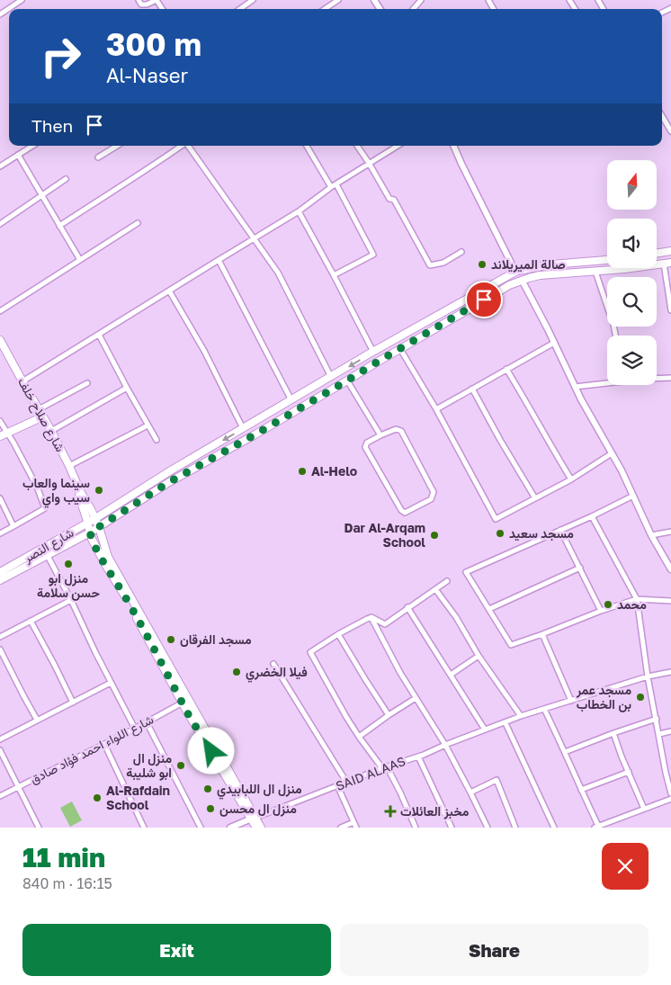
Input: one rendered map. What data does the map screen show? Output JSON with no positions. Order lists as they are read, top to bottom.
{
  "streets": {
    "main road": ["شارع صلاح خلف", "شارع النصر"],
    "street": ["شارع اللواء احمد فؤاد صادق", "SAID ALAAS"]
  },
  "crossings": [
    ["شارع صلاح خلف", "شارع النصر"],
    ["شارع صلاح خلف", "شارع اللواء احمد فؤاد صادق"],
    ["شارع صلاح خلف", "SAID ALAAS"]
  ],
  "places": {
    "other": [
      "صالة الميريلاند",
      "Al-Helo",
      "سينما والعاب سيب واي",
      "مسجد سعيد",
      "Dar Al-Arqam School",
      "منزل ابو حسن سلامة",
      "محمد",
      "مسجد الفرقان",
      "فيلا الخضري",
      "مسجد عمر بن الخطاب",
      "منزل ال ابو شليبة",
      "منزل ال اللبابيدي",
      "Al-Rafdain School",
      "منزل ال محسن"
    ],
    "health": ["مخبز العائلات"]
  },
  "north": "top",
  "page": {
    "turn": ["300 m", "Al-Naser"],
    "then": "Then",
    "heading": ["11 min", "840 m · 16:15"],
    "buttons": ["Exit", "Share"]
  }
}
